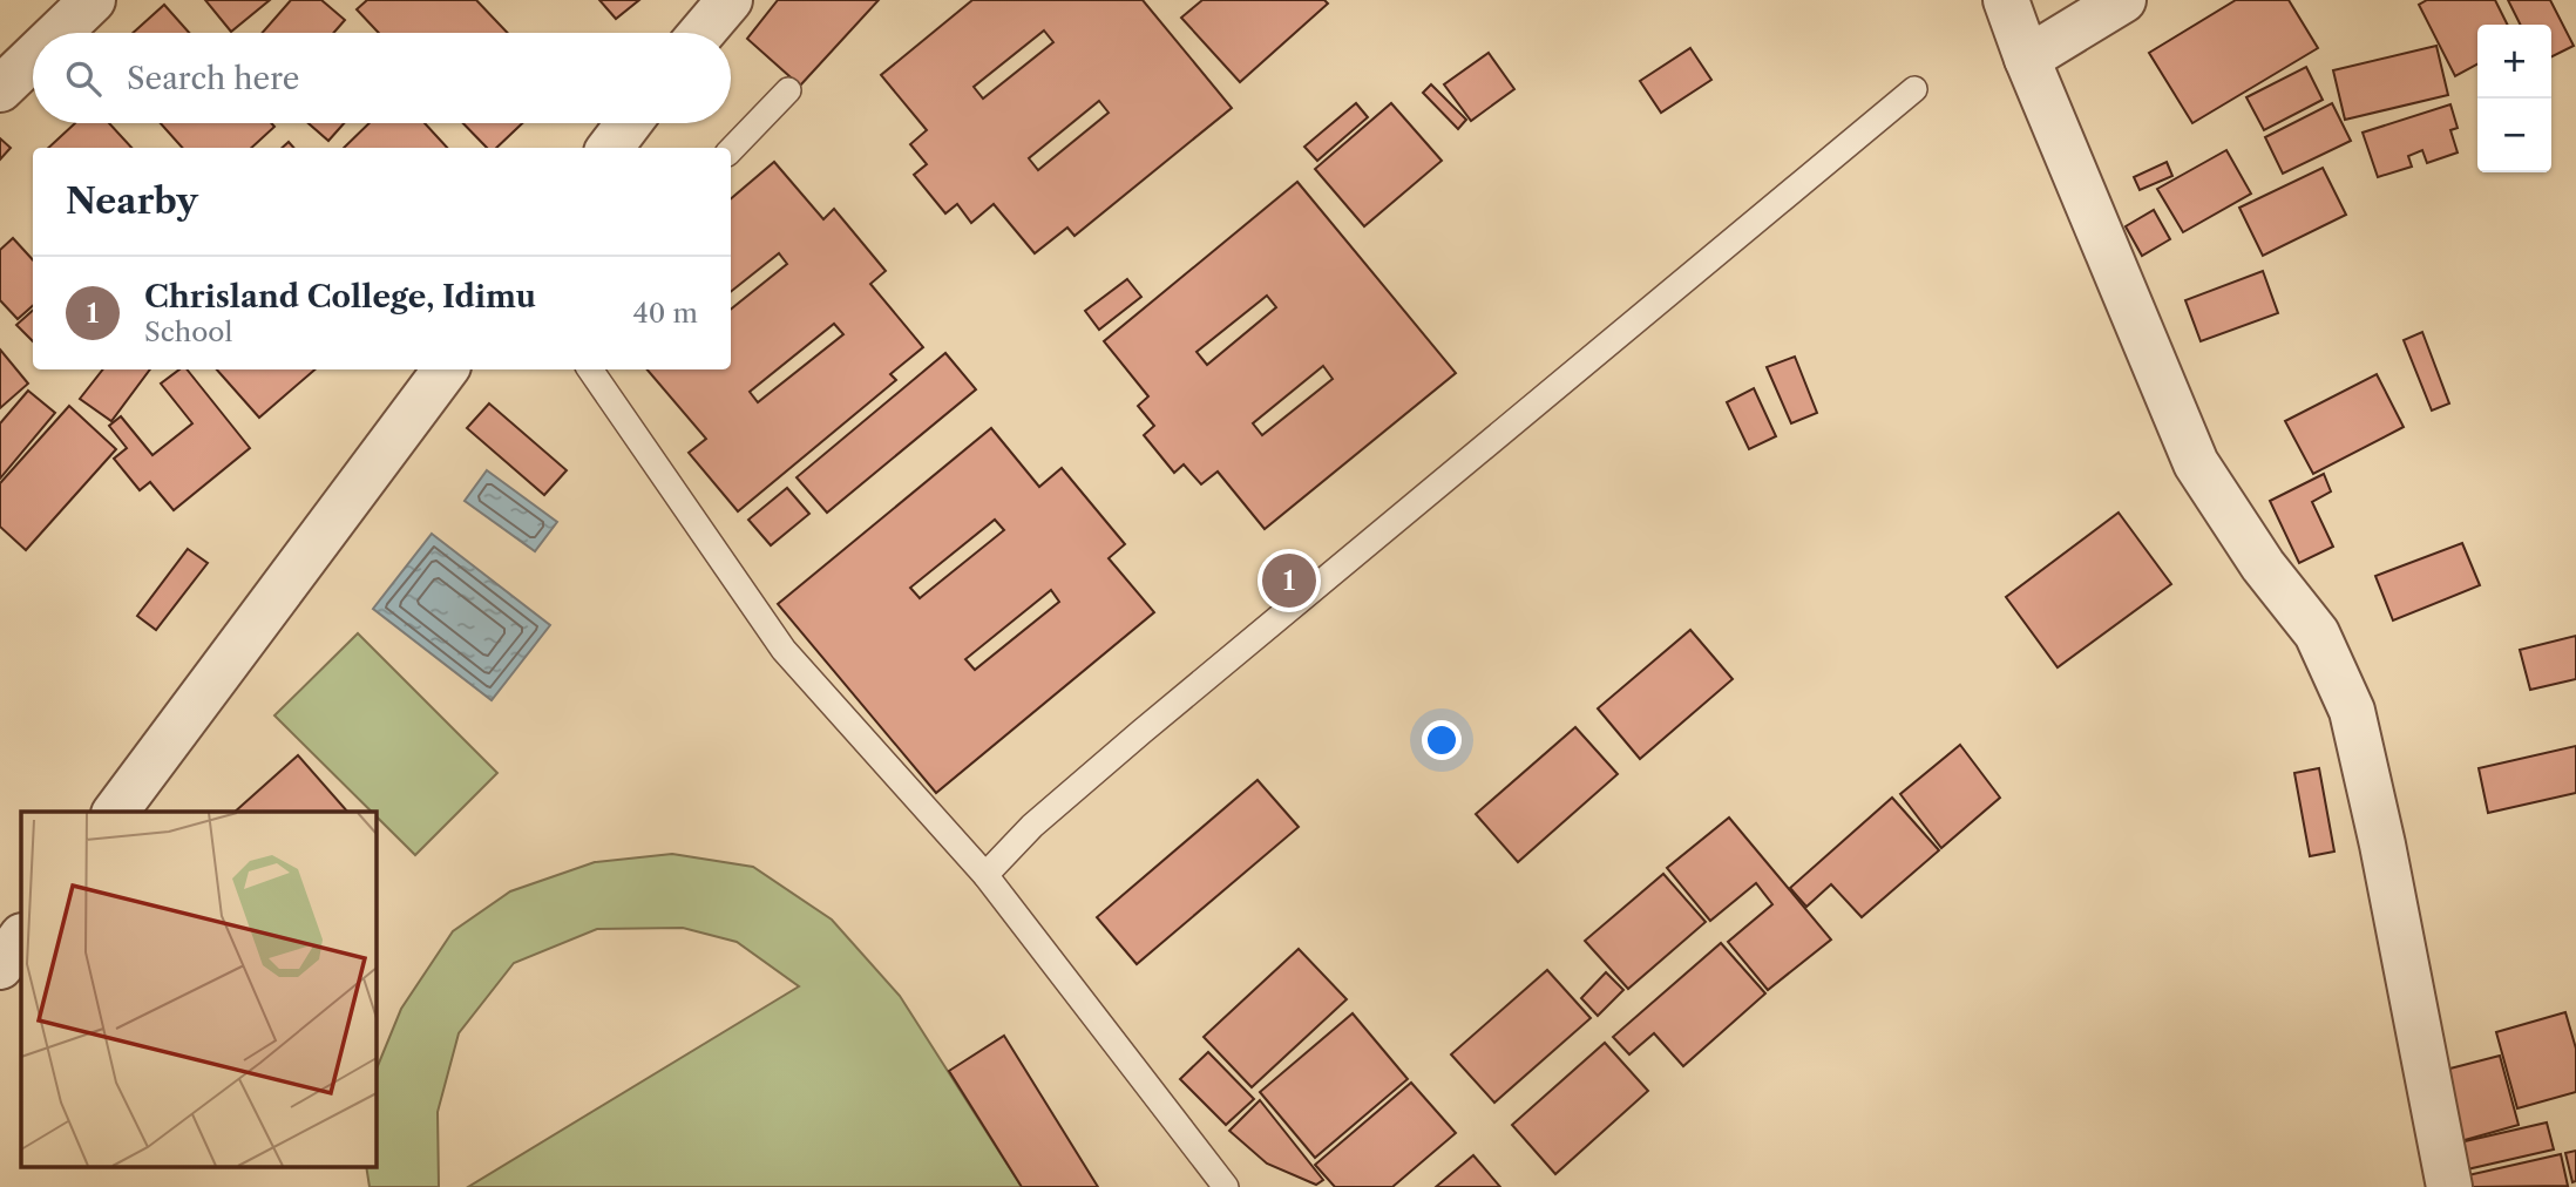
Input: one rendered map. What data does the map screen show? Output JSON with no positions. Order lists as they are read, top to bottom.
{
  "page": {
    "map_buttons": ["+", "−"],
    "search": "Search here",
    "heading": "Nearby",
    "list": [
      {
        "mark": "1",
        "name": "Chrisland College, Idimu",
        "note": "School",
        "value": "40 m"
      }
    ],
    "pins": "1"
  }
}
